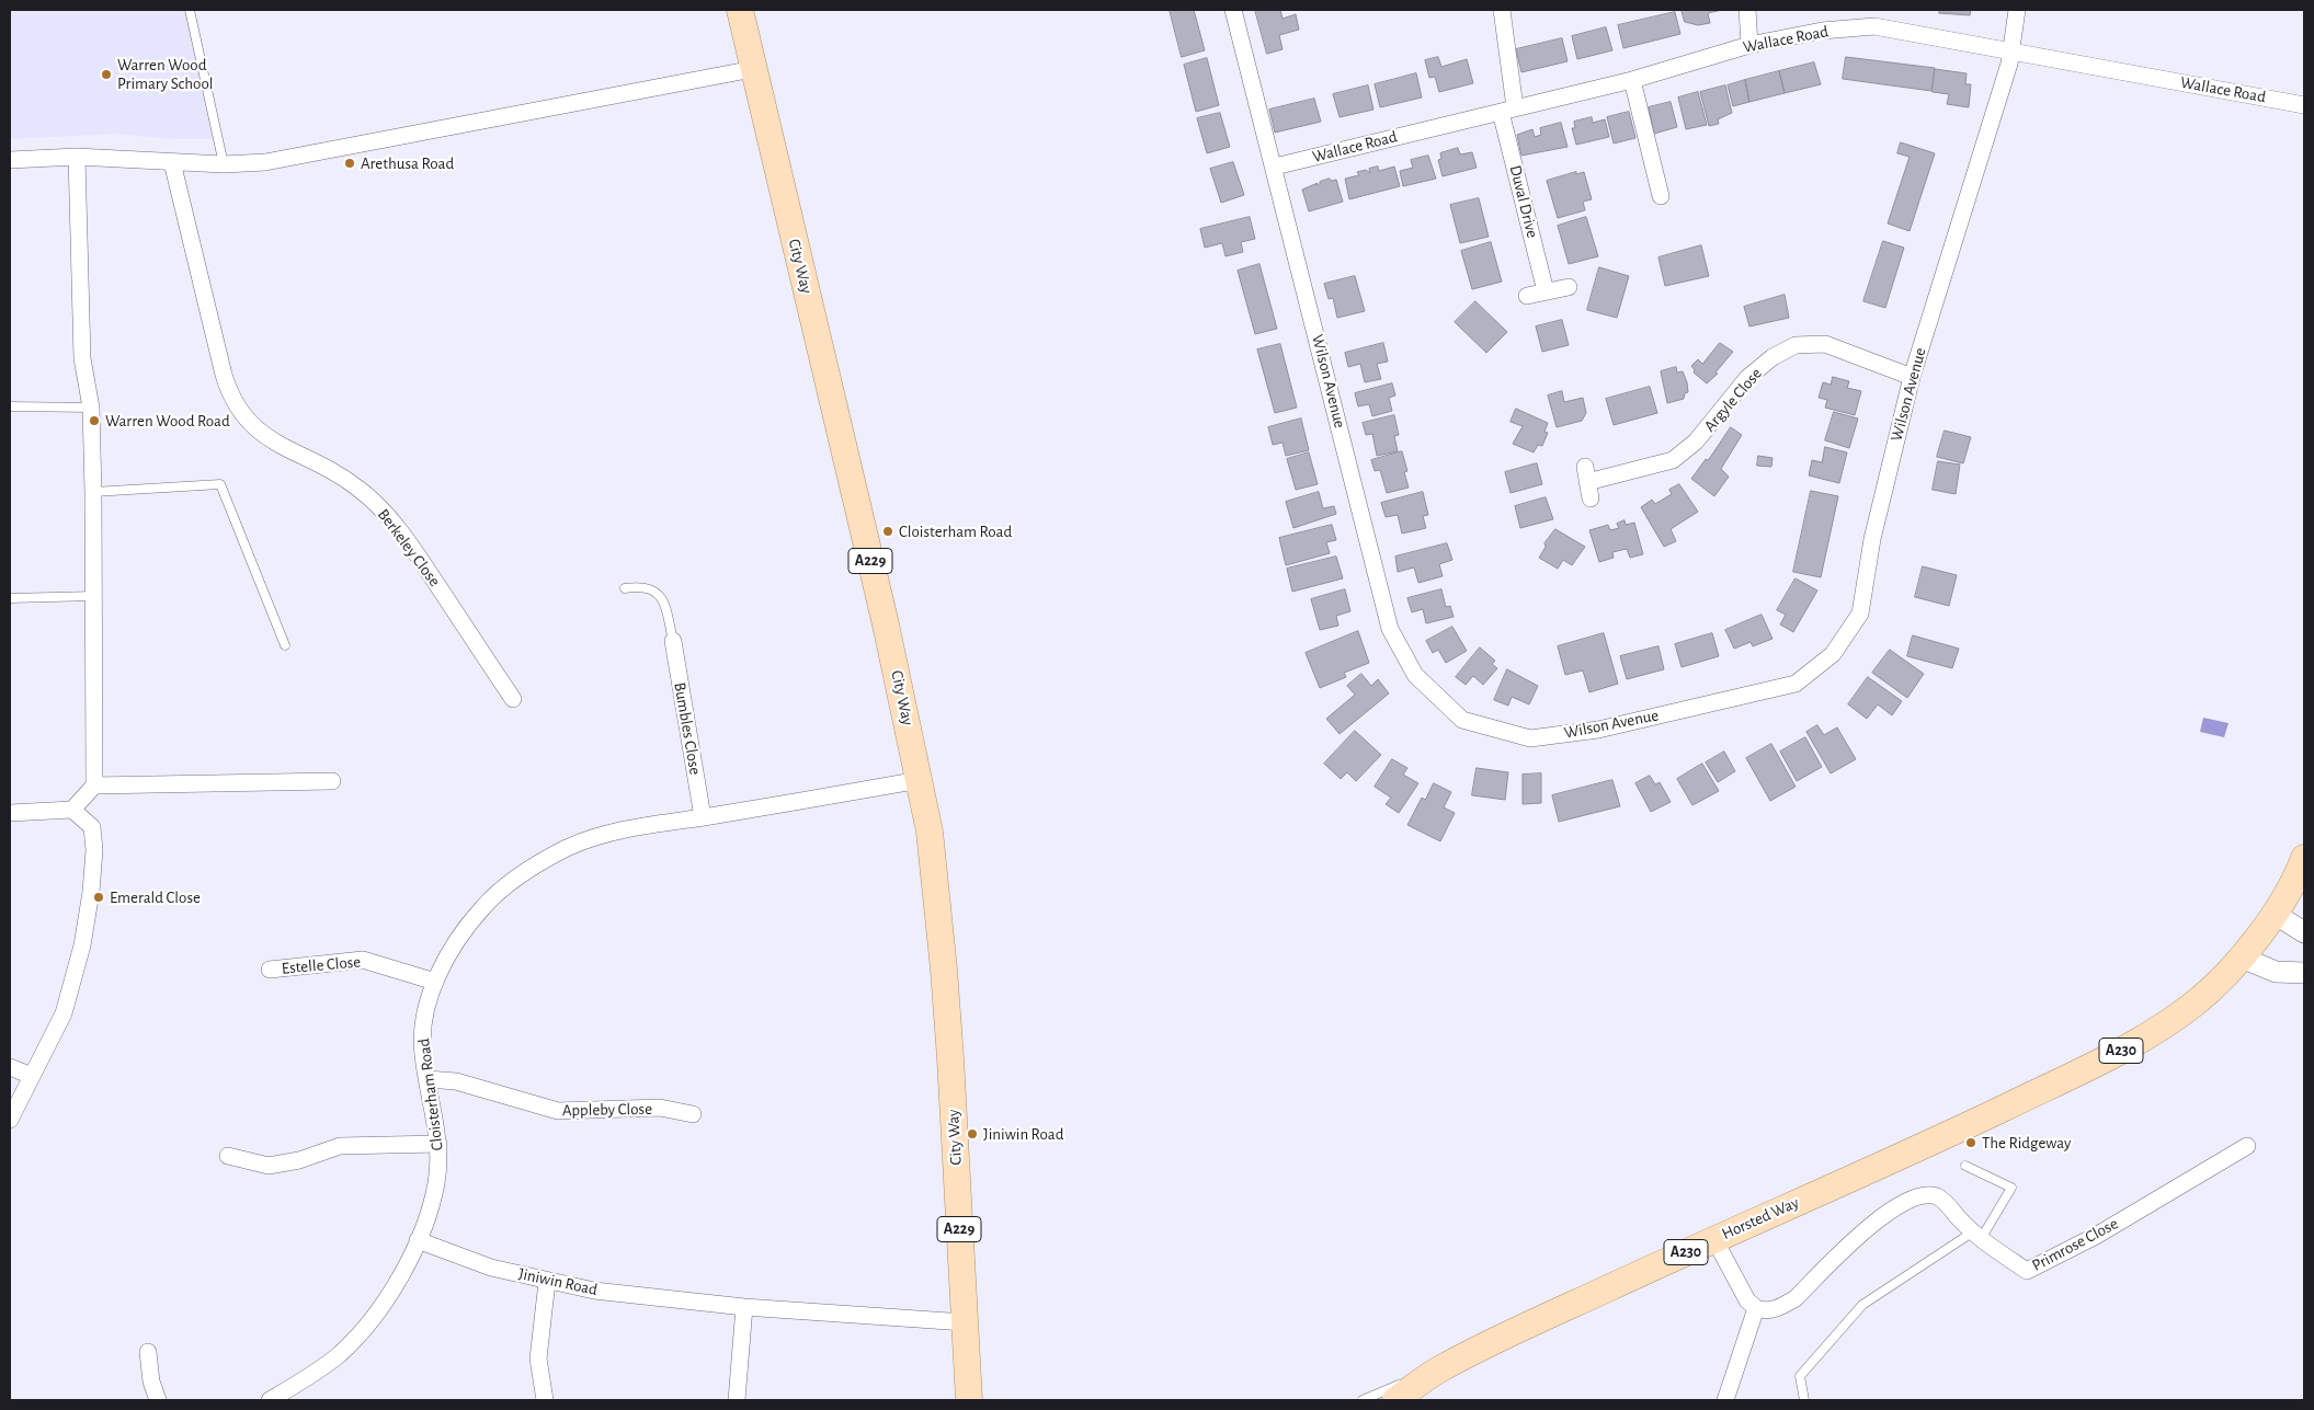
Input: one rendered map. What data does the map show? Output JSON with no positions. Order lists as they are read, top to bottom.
{
  "streets": {
    "main road": [
      "City Way",
      "A229",
      "A230",
      "Horsted Way"
    ],
    "street": [
      "Wallace Road",
      "Duval Drive",
      "Wilson Avenue",
      "Argyle Close",
      "Berkeley Close",
      "Bumbles Close",
      "Estelle Close",
      "Cloisterham Road",
      "Appleby Close",
      "Primrose Close",
      "Jiniwin Road"
    ]
  },
  "crossings": [
    ["Wallace Road", "Duval Drive"],
    ["Wallace Road", "Wilson Avenue"],
    ["City Way", "Cloisterham Road"],
    ["City Way", "Jiniwin Road"],
    ["Wilson Avenue", "Argyle Close"],
    ["Bumbles Close", "Cloisterham Road"],
    ["Estelle Close", "Cloisterham Road"],
    ["A230", "Horsted Way"],
    ["Cloisterham Road", "Appleby Close"],
    ["Cloisterham Road", "Jiniwin Road"]
  ],
  "places": [
    "Warren Wood Primary School",
    "Arethusa Road",
    "Warren Wood Road",
    "Cloisterham Road",
    "Emerald Close",
    "Jiniwin Road",
    "The Ridgeway"
  ]
}
